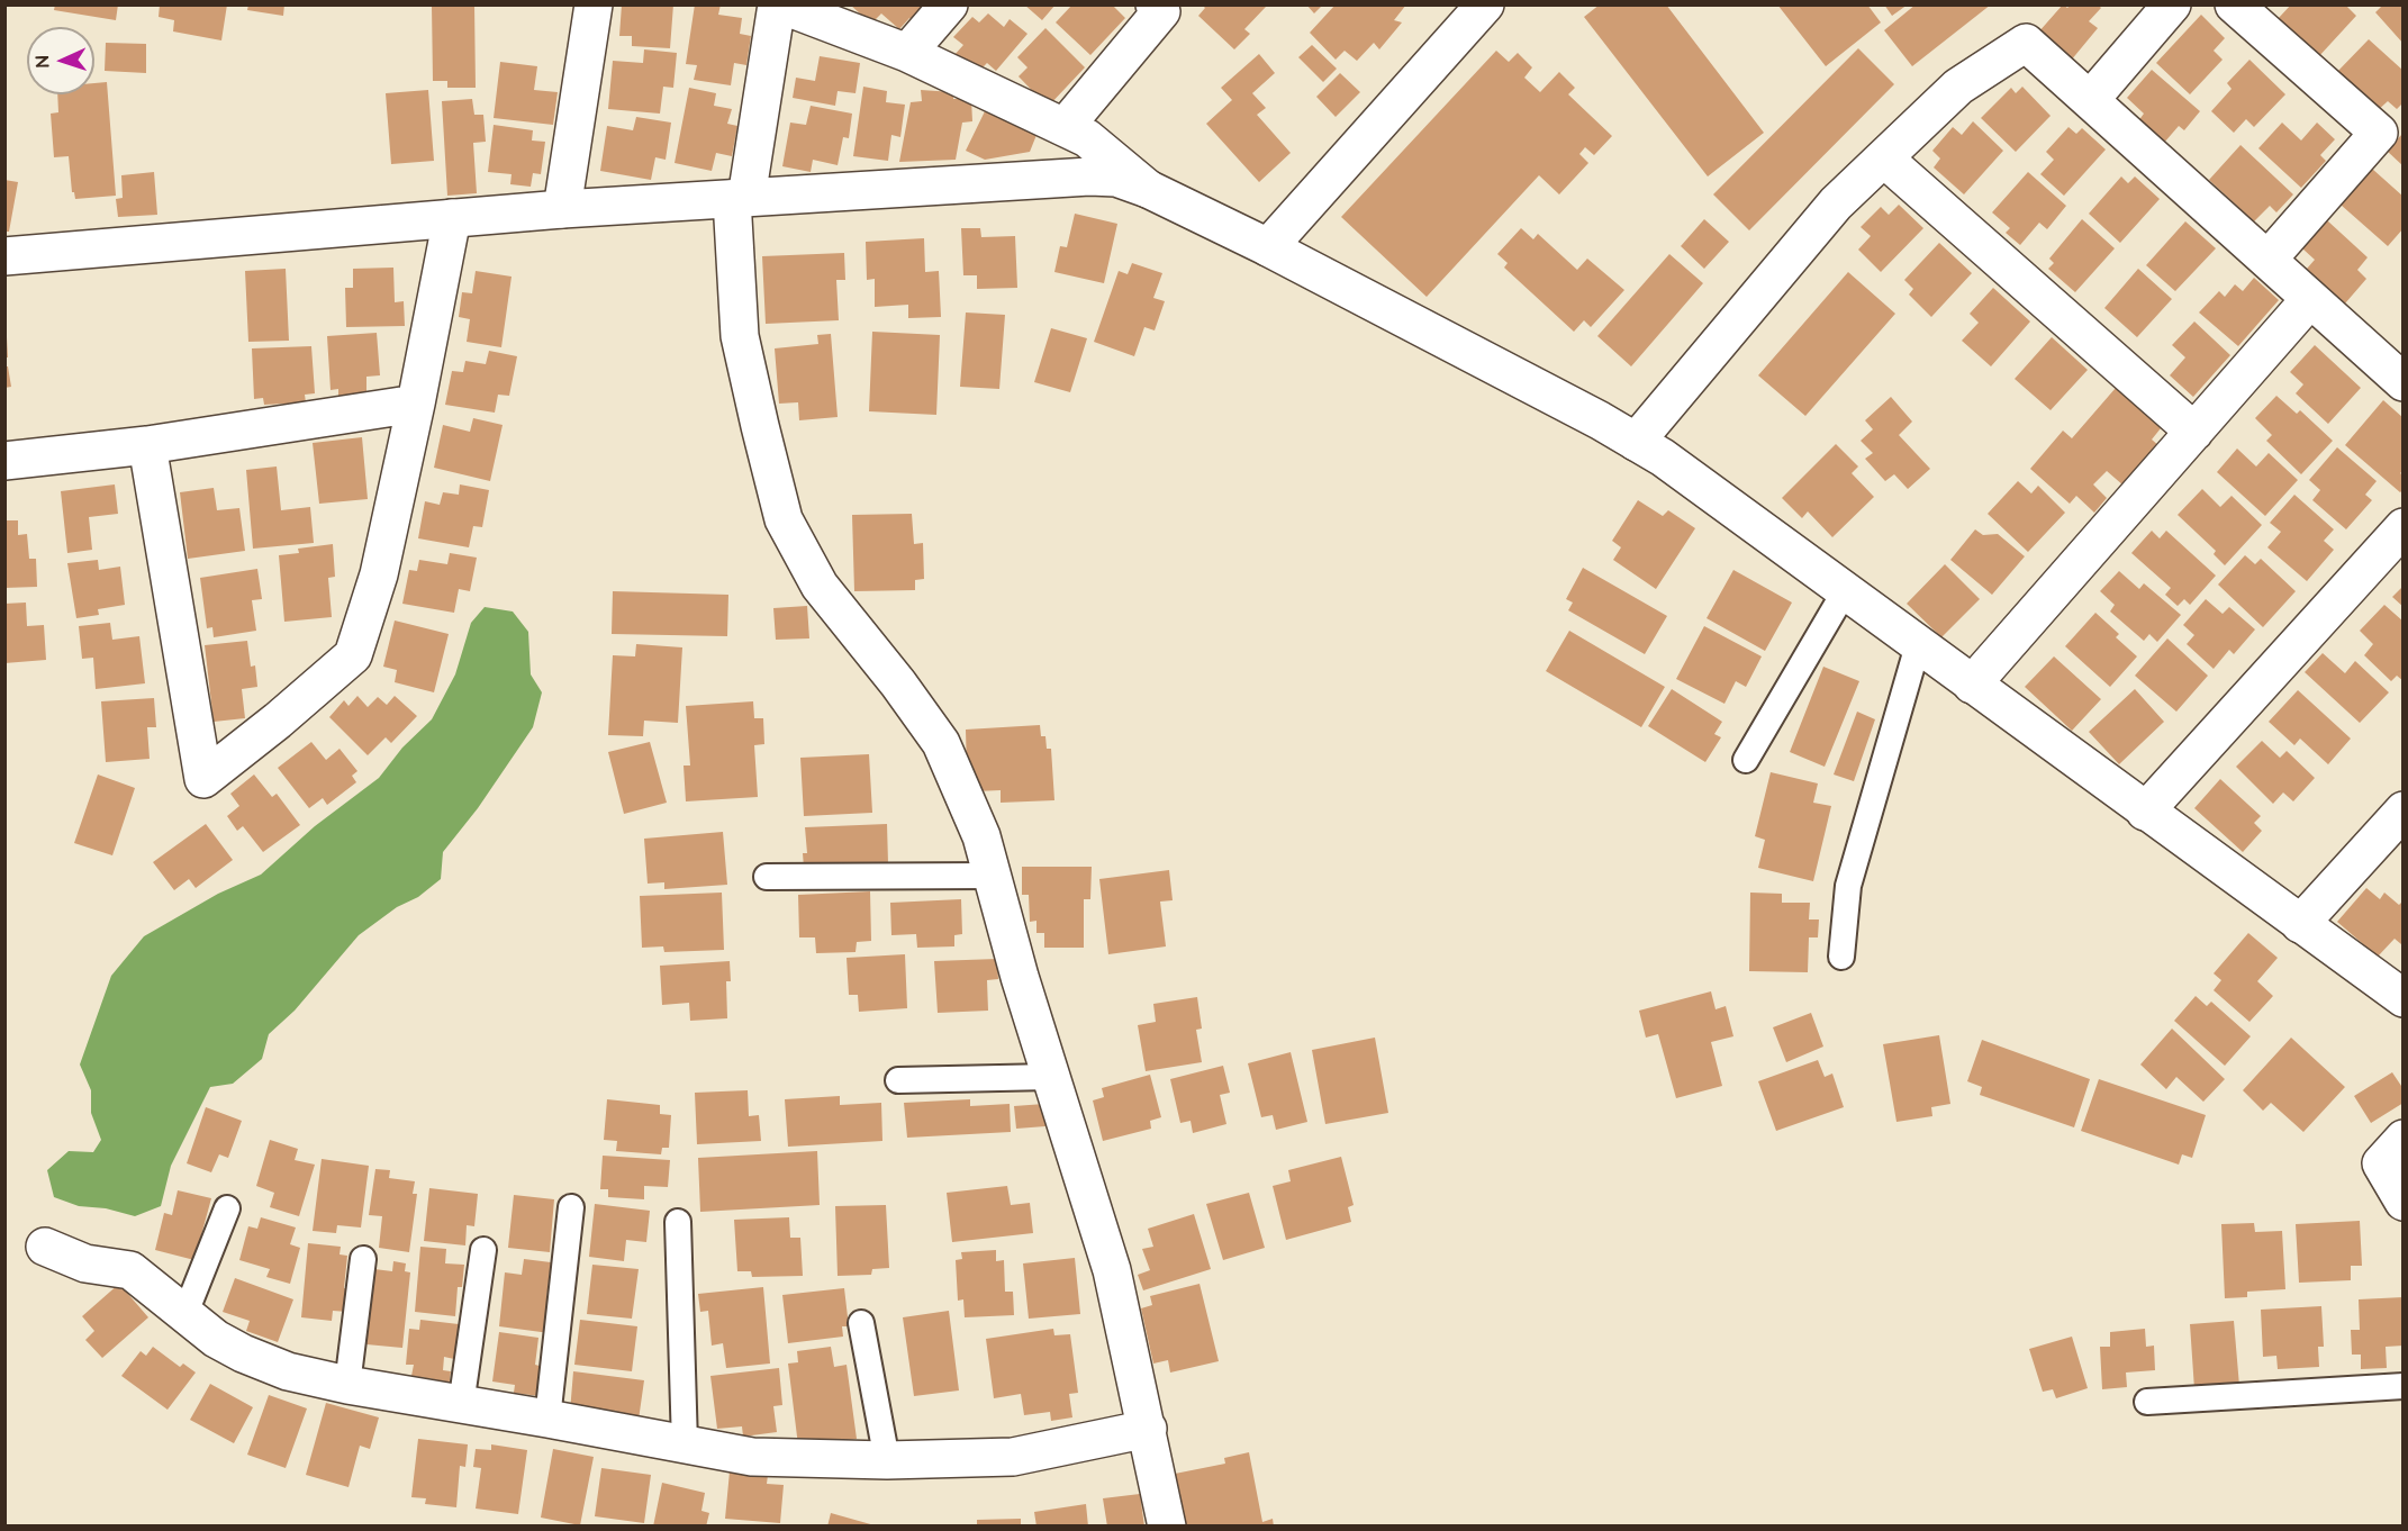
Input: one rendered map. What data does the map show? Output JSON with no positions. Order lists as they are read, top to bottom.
{
  "north": "left"
}
